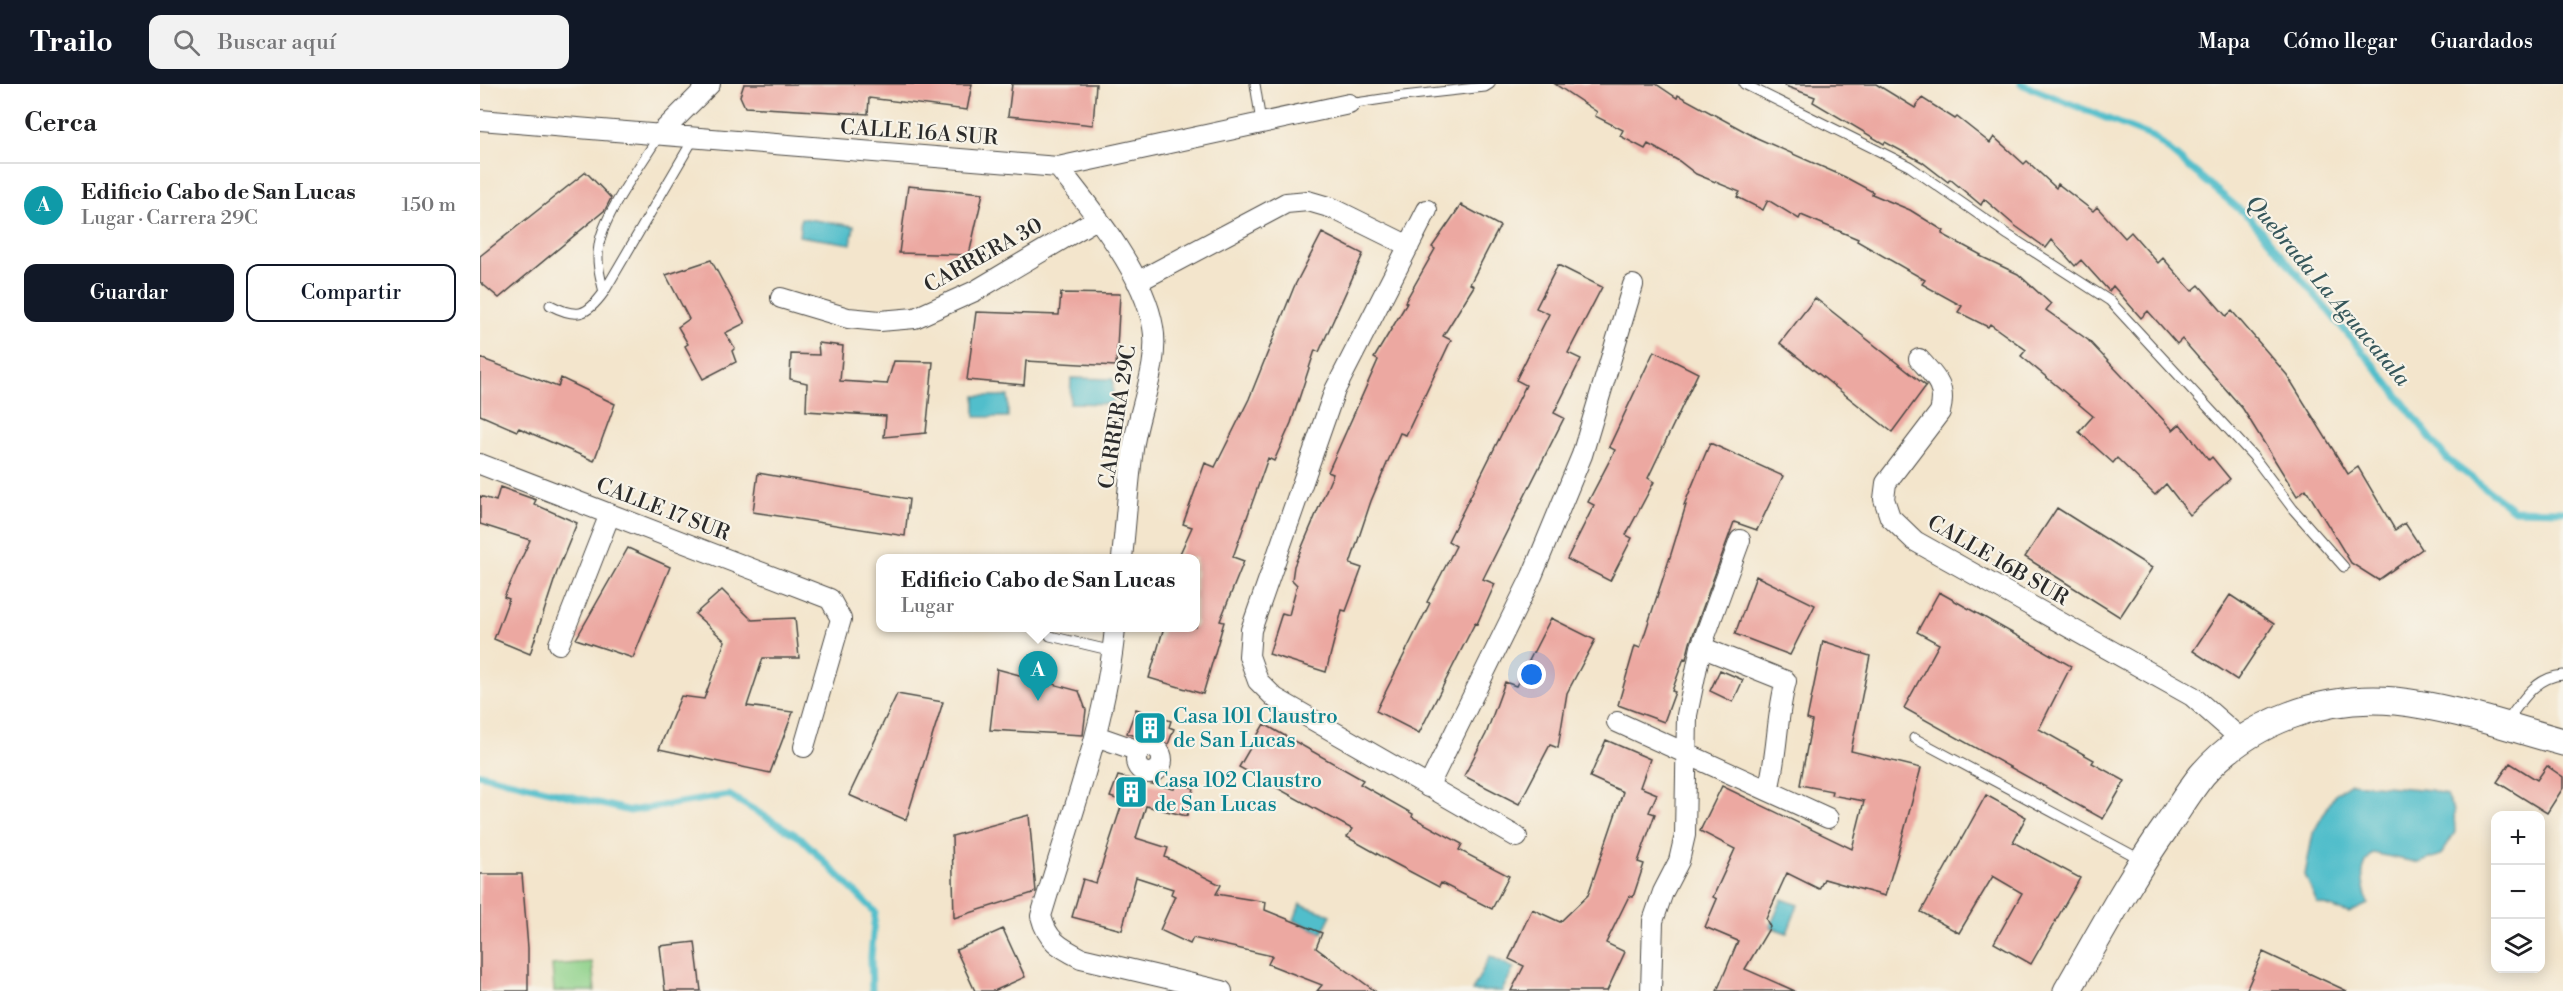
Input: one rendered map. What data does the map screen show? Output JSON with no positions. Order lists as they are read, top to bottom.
{
  "streets": {
    "street": [
      "CALLE 16A SUR",
      "CARRERA 30",
      "CARRERA 29C",
      "CALLE 17 SUR",
      "CALLE 16B SUR"
    ]
  },
  "crossings": [
    ["CALLE 16A SUR", "CARRERA 29C"],
    ["CARRERA 30", "CARRERA 29C"]
  ],
  "water": ["Quebrada La Aguacatala"],
  "places": {
    "building": ["Casa 101 Claustro de San Lucas", "Casa 102 Claustro de San Lucas"]
  },
  "page": {
    "header": "Trailo",
    "search": "Buscar aquí",
    "nav": ["Mapa", "Cómo llegar", "Guardados"],
    "heading": "Cerca",
    "list": [
      {
        "mark": "A",
        "name": "Edificio Cabo de San Lucas",
        "note": "Lugar · Carrera 29C",
        "value": "150 m"
      }
    ],
    "buttons": ["Guardar", "Compartir"],
    "popup": ["Edificio Cabo de San Lucas", "Lugar"],
    "pins": "A",
    "map_buttons": ["+", "−"]
  }
}
